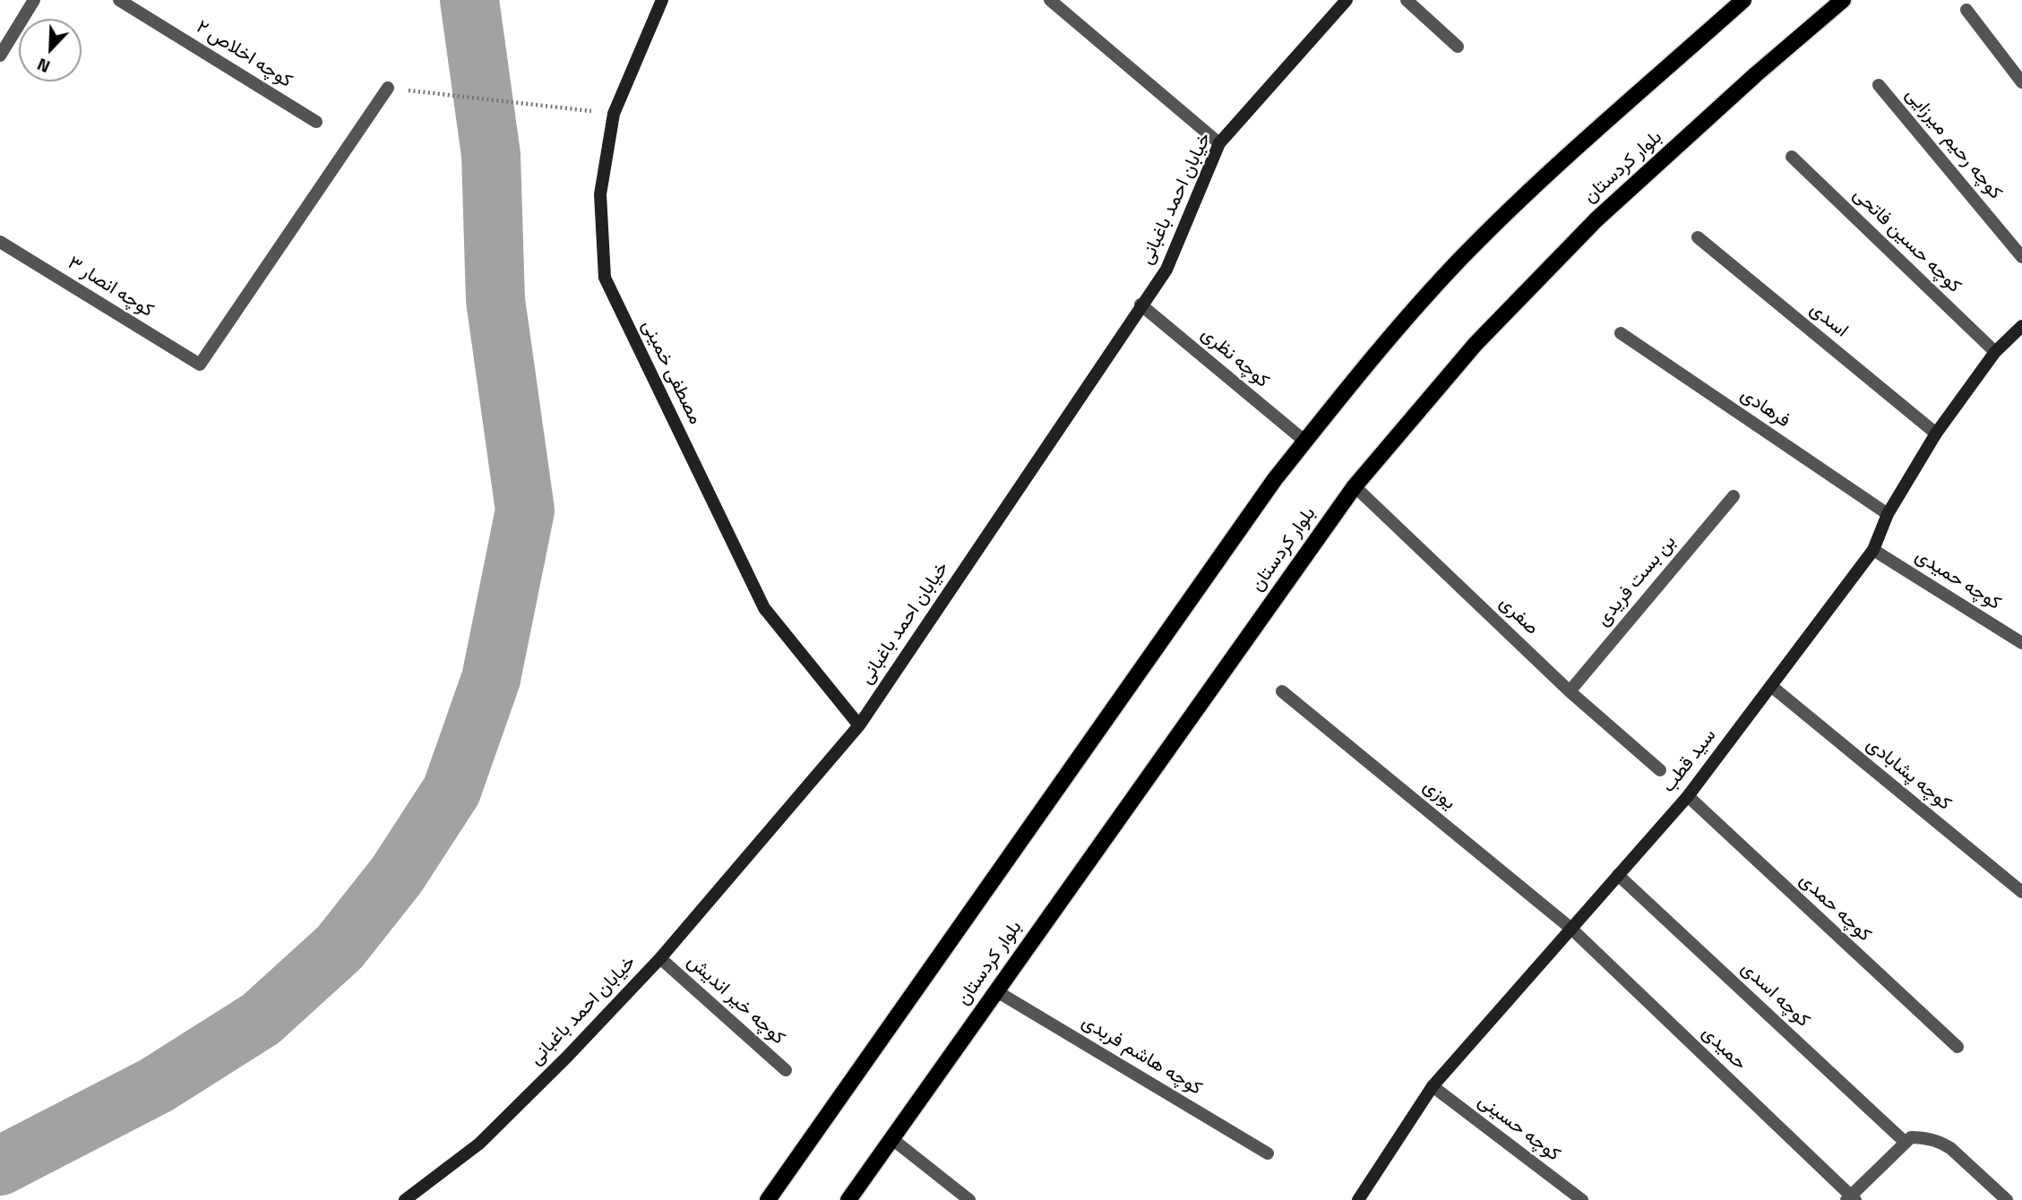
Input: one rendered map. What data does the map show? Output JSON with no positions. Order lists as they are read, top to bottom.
{
  "streets": {
    "main road": ["بلوار کردستان"],
    "street": [
      "کوچه اخلاص ۲",
      "کوچه رحیم میرزایی",
      "خیابان احمد باغبانی",
      "کوچه حسین فاتحی",
      "کوچه انصار ۳",
      "اسدی",
      "کوچه نظری",
      "مصطفی خمینی",
      "فرهادی",
      "کوچه حمیدی",
      "بن بست فریدی",
      "صفری",
      "سید قطب",
      "کوچه پشابادی",
      "یوزی",
      "کوچه حمدی",
      "کوچه اسدی",
      "کوچه خیر اندیش",
      "حمیدی",
      "کوچه هاشم فربدی",
      "کوچه حسینی"
    ]
  },
  "crossings": [
    ["بلوار کردستان", "صفری"],
    ["بلوار کردستان", "کوچه هاشم فربدی"],
    ["خیابان احمد باغبانی", "کوچه نظری"],
    ["خیابان احمد باغبانی", "مصطفی خمینی"],
    ["خیابان احمد باغبانی", "کوچه خیر اندیش"],
    ["کوچه حسین فاتحی", "سید قطب"],
    ["اسدی", "سید قطب"],
    ["فرهادی", "سید قطب"],
    ["کوچه حمیدی", "سید قطب"],
    ["بن بست فریدی", "صفری"],
    ["سید قطب", "کوچه پشابادی"],
    ["سید قطب", "یوزی"],
    ["سید قطب", "کوچه حمدی"],
    ["سید قطب", "کوچه اسدی"],
    ["سید قطب", "حمیدی"],
    ["سید قطب", "کوچه حسینی"],
    ["یوزی", "حمیدی"]
  ],
  "north": "bottom left"
}
